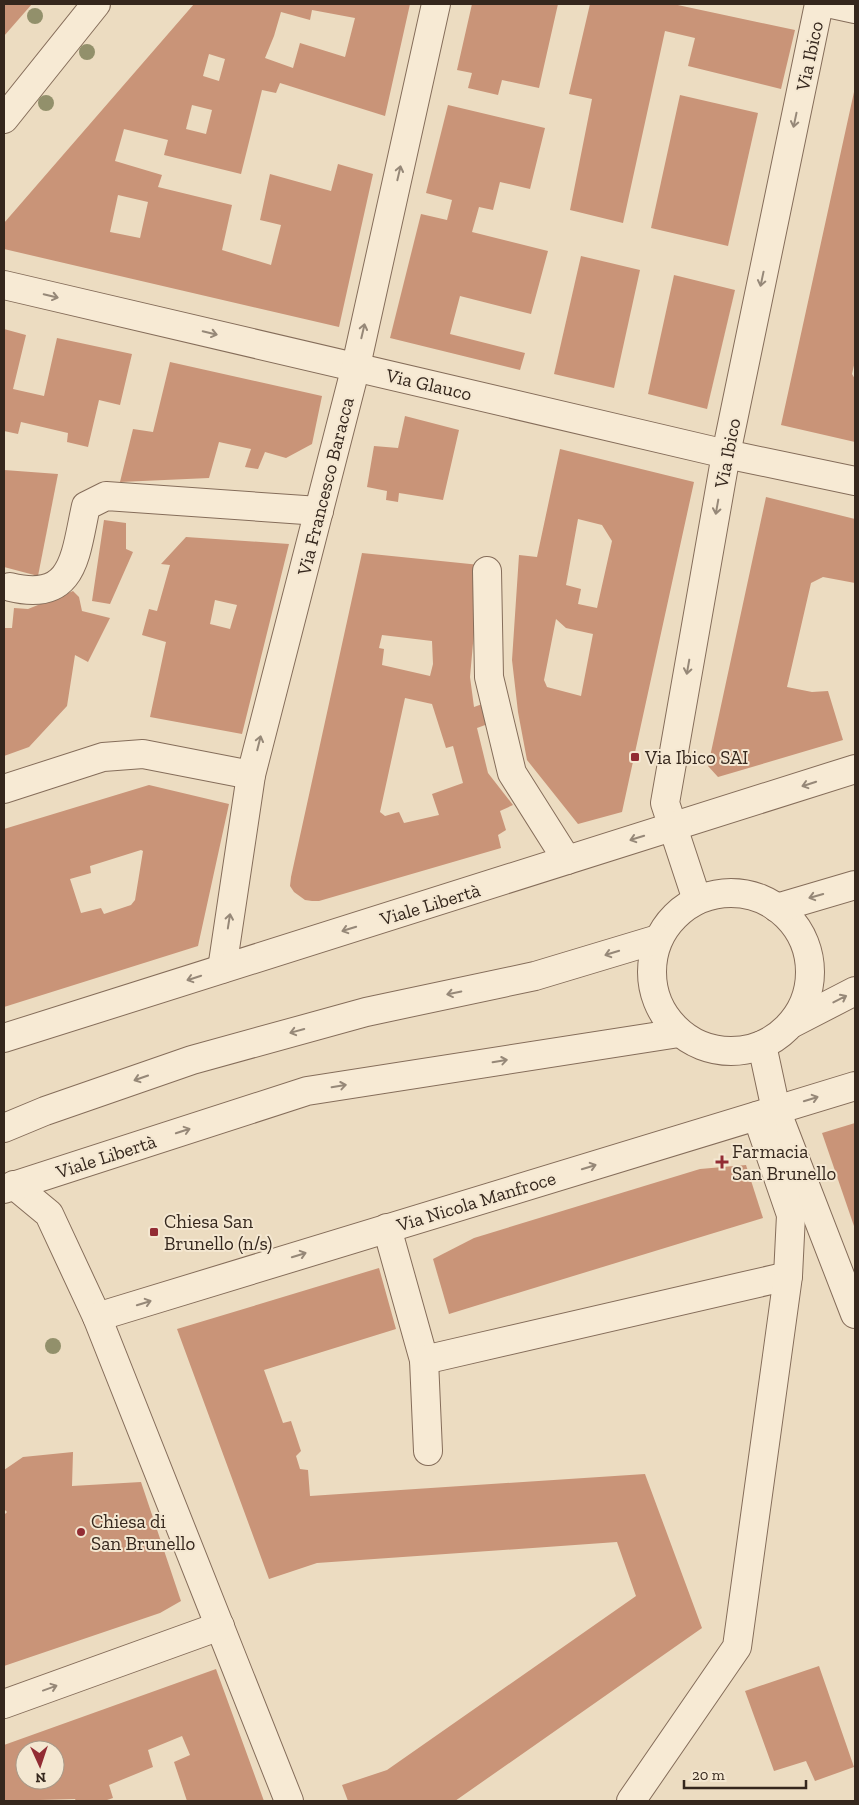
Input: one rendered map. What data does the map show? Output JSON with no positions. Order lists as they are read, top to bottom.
{
  "streets": {
    "street": [
      "Via Ibico",
      "Via Glauco",
      "Via Francesco Baracca",
      "Viale Libertà",
      "Via Nicola Manfroce"
    ]
  },
  "crossings": [
    ["Via Ibico", "Via Glauco"],
    ["Via Ibico", "Viale Libertà"],
    ["Via Glauco", "Via Francesco Baracca"],
    ["Via Francesco Baracca", "Viale Libertà"]
  ],
  "one_way": ["Via Ibico", "Via Glauco", "Via Francesco Baracca"],
  "places": {
    "transit": ["Via Ibico SAI", "Chiesa San Brunello (n/s)"],
    "health": ["Farmacia San Brunello"],
    "other": ["Chiesa di San Brunello"]
  },
  "scale_bar": "20 m",
  "north": "bottom"
}
